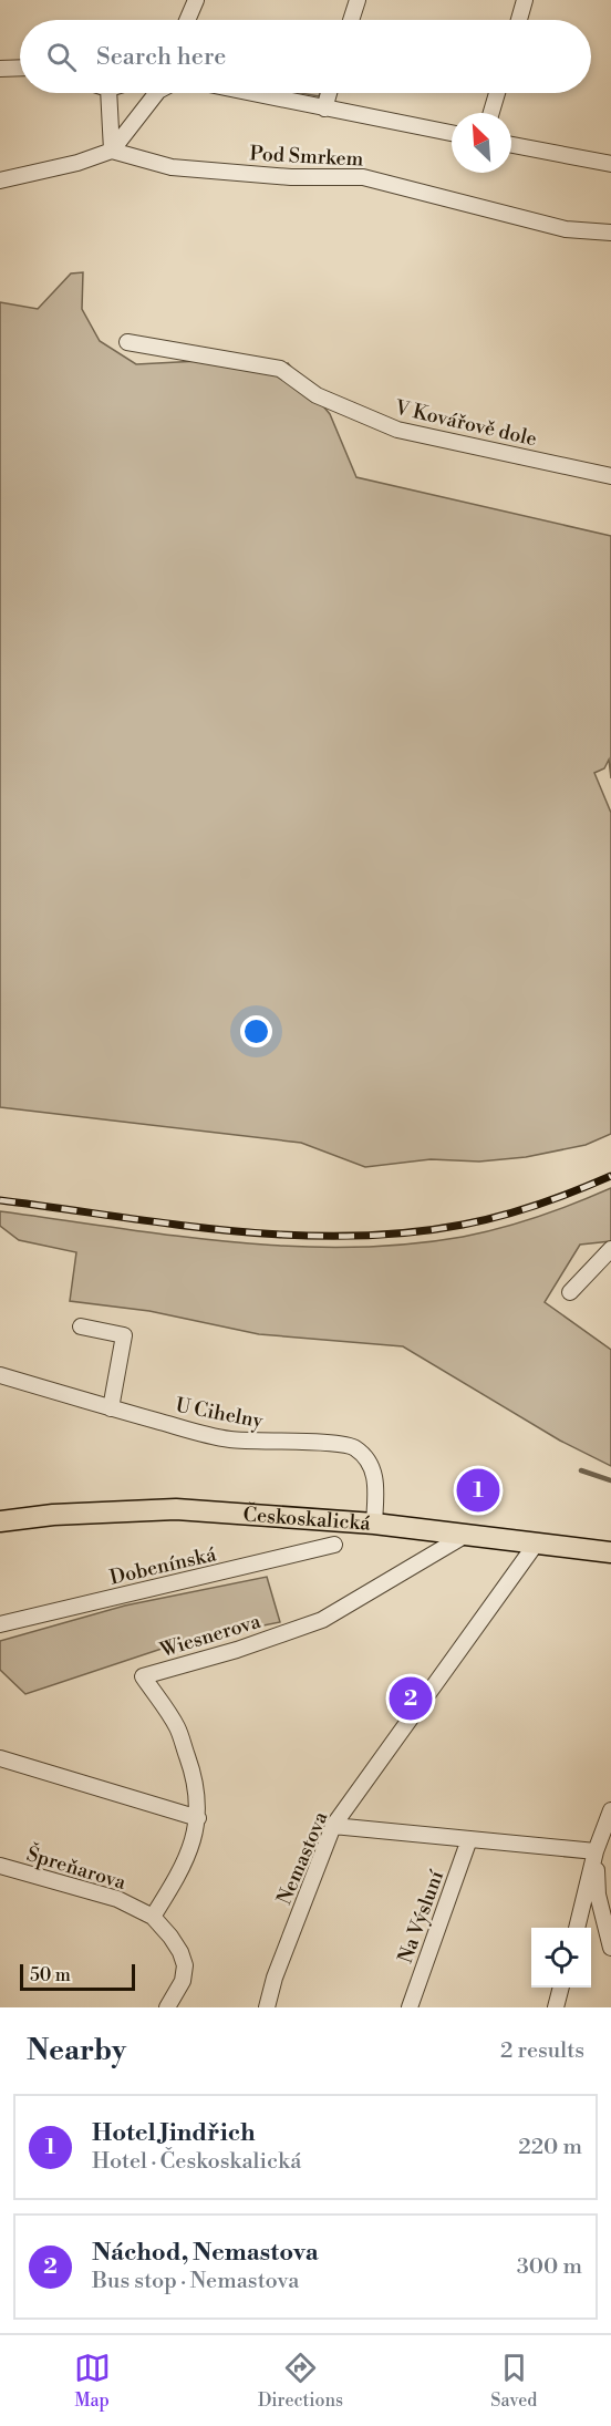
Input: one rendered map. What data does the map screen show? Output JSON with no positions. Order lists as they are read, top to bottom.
{
  "streets": {
    "main road": ["Českoskalická"],
    "street": [
      "Pod Smrkem",
      "V Kovářově dole",
      "U Cihelny",
      "Dobenínská",
      "Wiesnerova",
      "Nemastova",
      "Špreňarova",
      "Na Výsluní"
    ]
  },
  "crossings": [
    ["U Cihelny", "Českoskalická"],
    ["Českoskalická", "Wiesnerova"],
    ["Českoskalická", "Nemastova"]
  ],
  "scale_bar": "50 m",
  "north": "top left",
  "page": {
    "search": "Search here",
    "pins": ["1", "2"],
    "scale": "50 m",
    "heading": ["Nearby", "2 results"],
    "list": [
      {
        "mark": "1",
        "name": "Hotel Jindřich",
        "note": "Hotel · Českoskalická",
        "value": "220 m"
      },
      {
        "mark": "2",
        "name": "Náchod, Nemastova",
        "note": "Bus stop · Nemastova",
        "value": "300 m"
      }
    ],
    "nav": ["Map", "Directions", "Saved"]
  }
}
